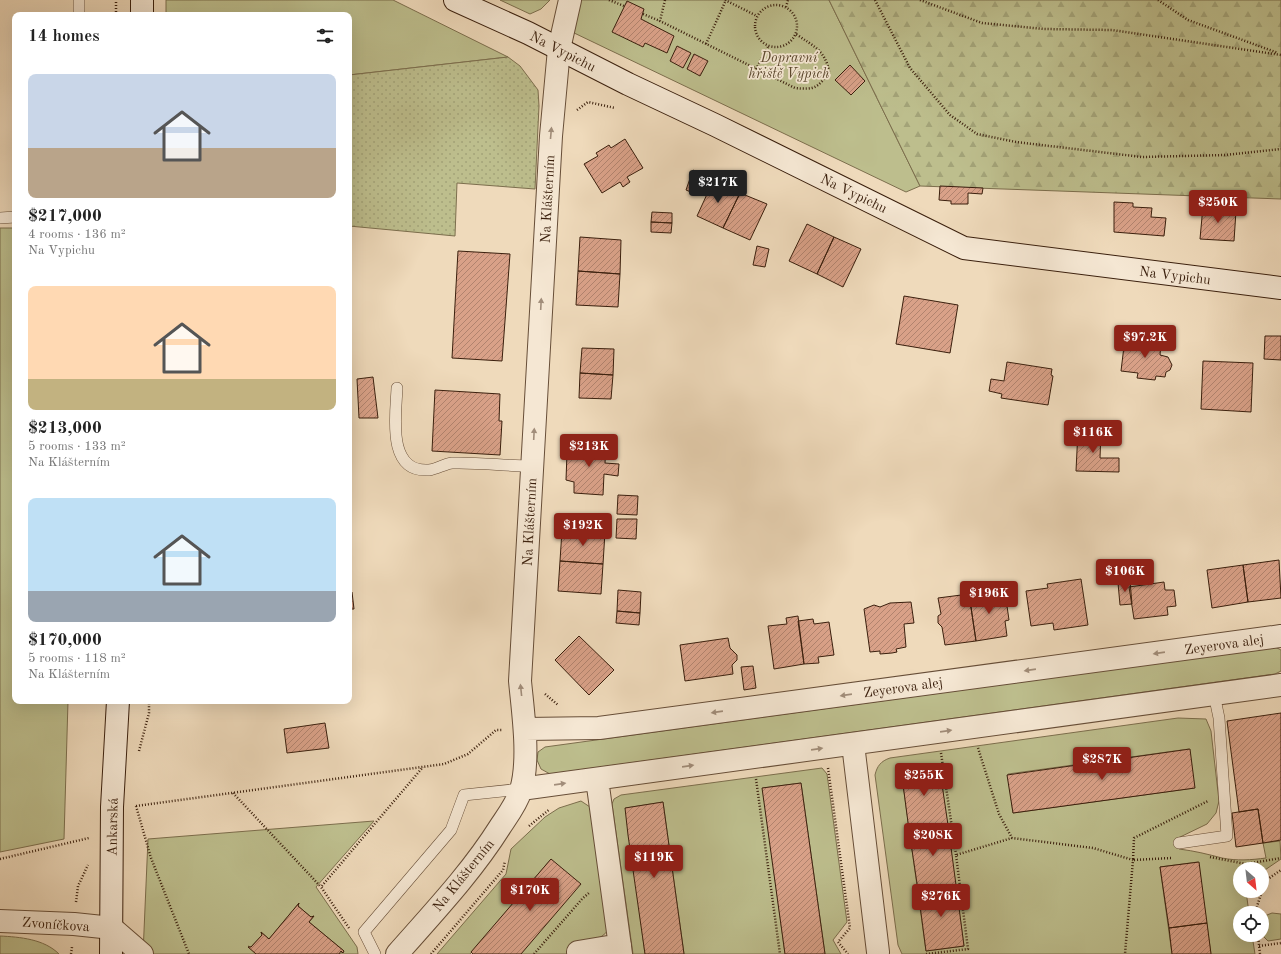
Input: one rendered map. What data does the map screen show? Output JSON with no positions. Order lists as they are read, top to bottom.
{
  "streets": {
    "street": [
      "Na Vypichu",
      "Na Klášterním",
      "Zeyerova alej",
      "Ankarská",
      "Zvoníčkova"
    ]
  },
  "crossings": [
    ["Na Vypichu", "Na Klášterním"],
    ["Na Klášterním", "Zeyerova alej"],
    ["Ankarská", "Zvoníčkova"]
  ],
  "one_way": ["Na Klášterním"],
  "parks": ["Dopravní hřiště Vypich"],
  "north": "bottom right",
  "page": {
    "heading": "14 homes",
    "list": [
      {
        "name": "$217,000",
        "note": "4 rooms · 136 m² · Na Vypichu"
      },
      {
        "name": "$213,000",
        "note": "5 rooms · 133 m² · Na Klášterním"
      },
      {
        "name": "$170,000",
        "note": "5 rooms · 118 m² · Na Klášterním"
      }
    ],
    "price": [
      "$217K",
      "$250K",
      "$97.2K",
      "$116K",
      "$213K",
      "$192K",
      "$106K",
      "$196K",
      "$287K",
      "$255K",
      "$208K",
      "$119K",
      "$170K",
      "$276K"
    ]
  }
}
